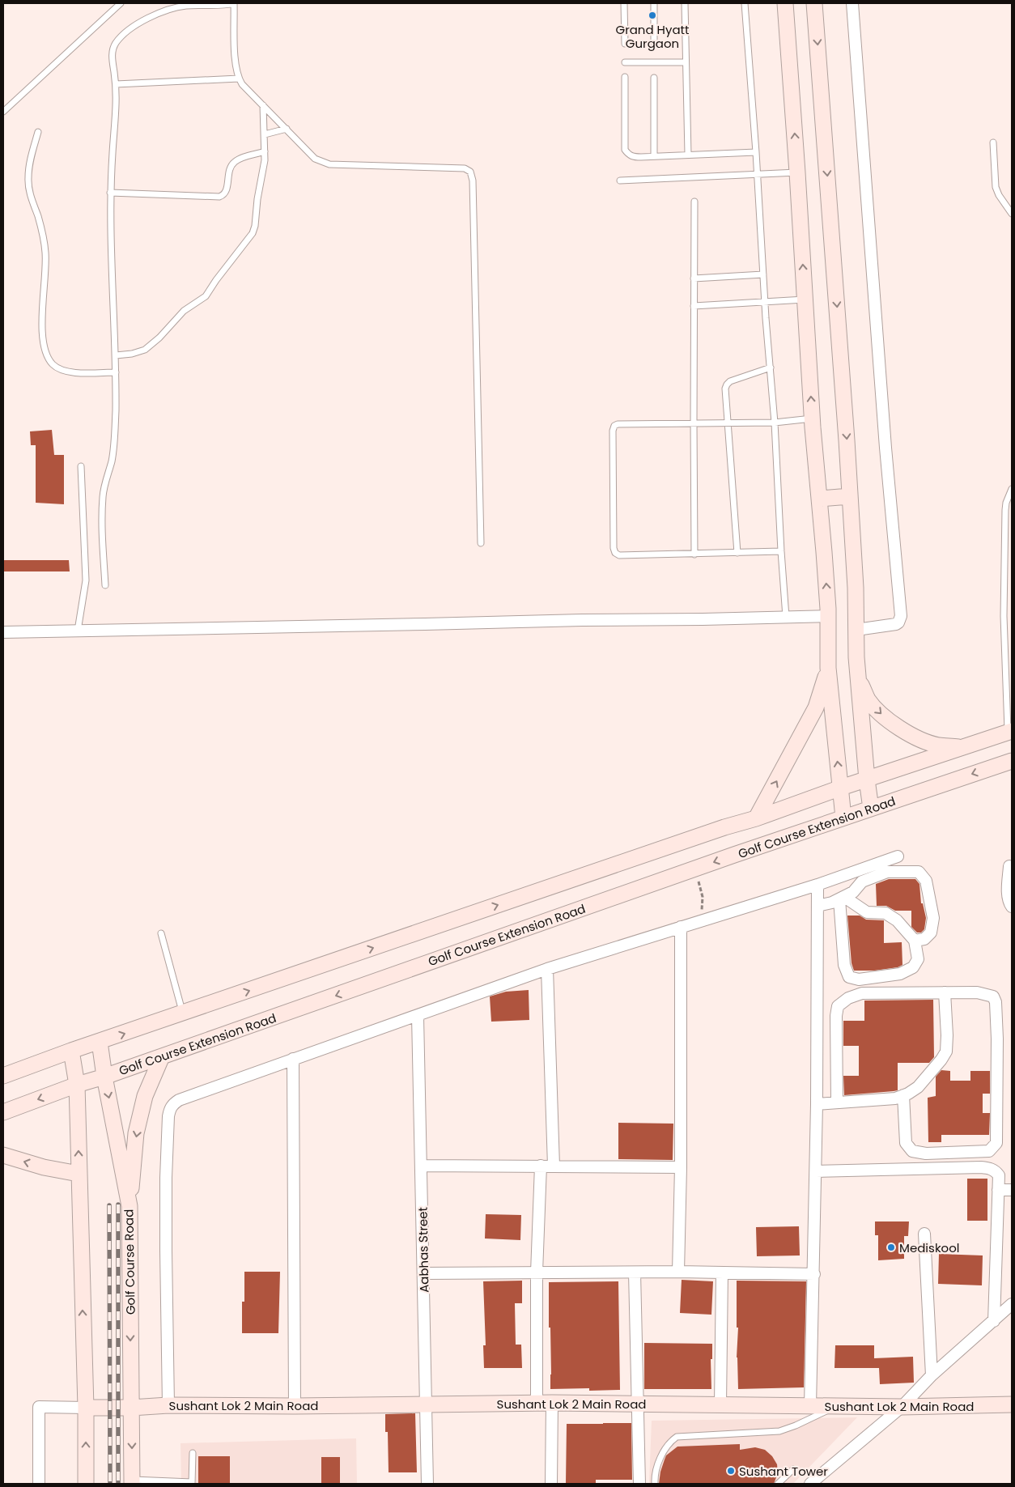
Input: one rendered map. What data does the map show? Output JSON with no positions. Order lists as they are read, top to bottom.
{
  "streets": {
    "main road": ["Golf Course Extension Road", "Golf Course Road", "Sushant Lok 2 Main Road"],
    "street": ["Aabhas Street"]
  },
  "crossings": [
    ["Golf Course Extension Road", "Golf Course Road"],
    ["Aabhas Street", "Sushant Lok 2 Main Road"],
    ["Golf Course Road", "Sushant Lok 2 Main Road"]
  ],
  "places": ["Grand Hyatt Gurgaon", "Mediskool", "Sushant Tower"]
}
